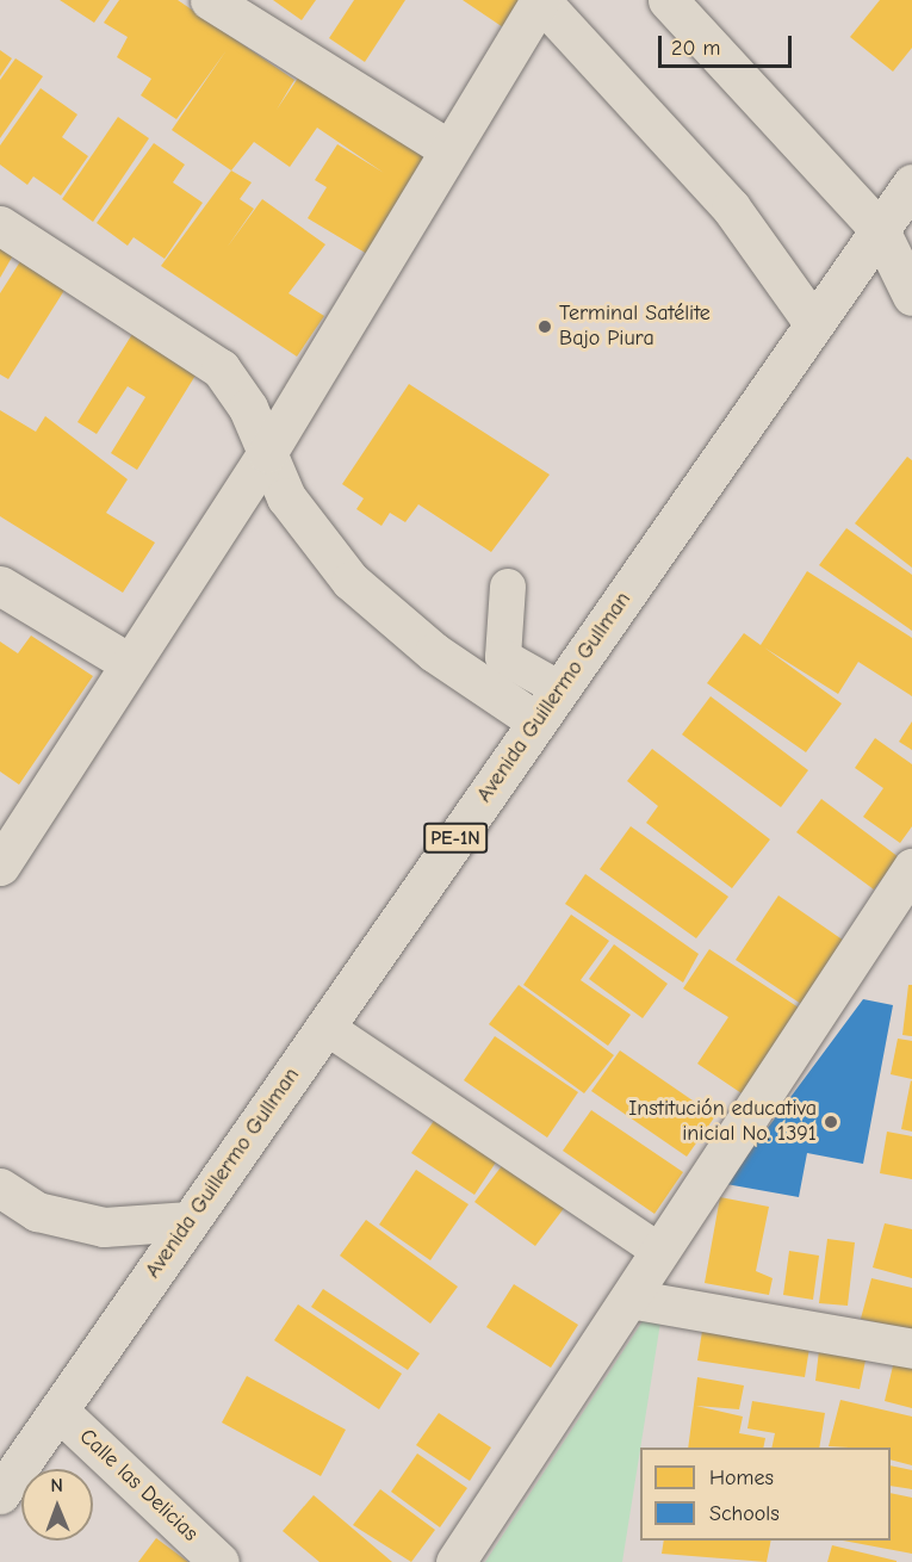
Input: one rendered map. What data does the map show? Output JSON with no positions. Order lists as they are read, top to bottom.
{
  "streets": {
    "street": ["Avenida Guillermo Gullman", "PE-1N", "Calle las Delicias"]
  },
  "crossings": [
    ["Avenida Guillermo Gullman", "Calle las Delicias"]
  ],
  "places": ["Terminal Satélite Bajo Piura", "Institución educativa inicial No. 1391"],
  "legend": ["Homes", "Schools"],
  "scale_bar": "20 m",
  "north": "top"
}
